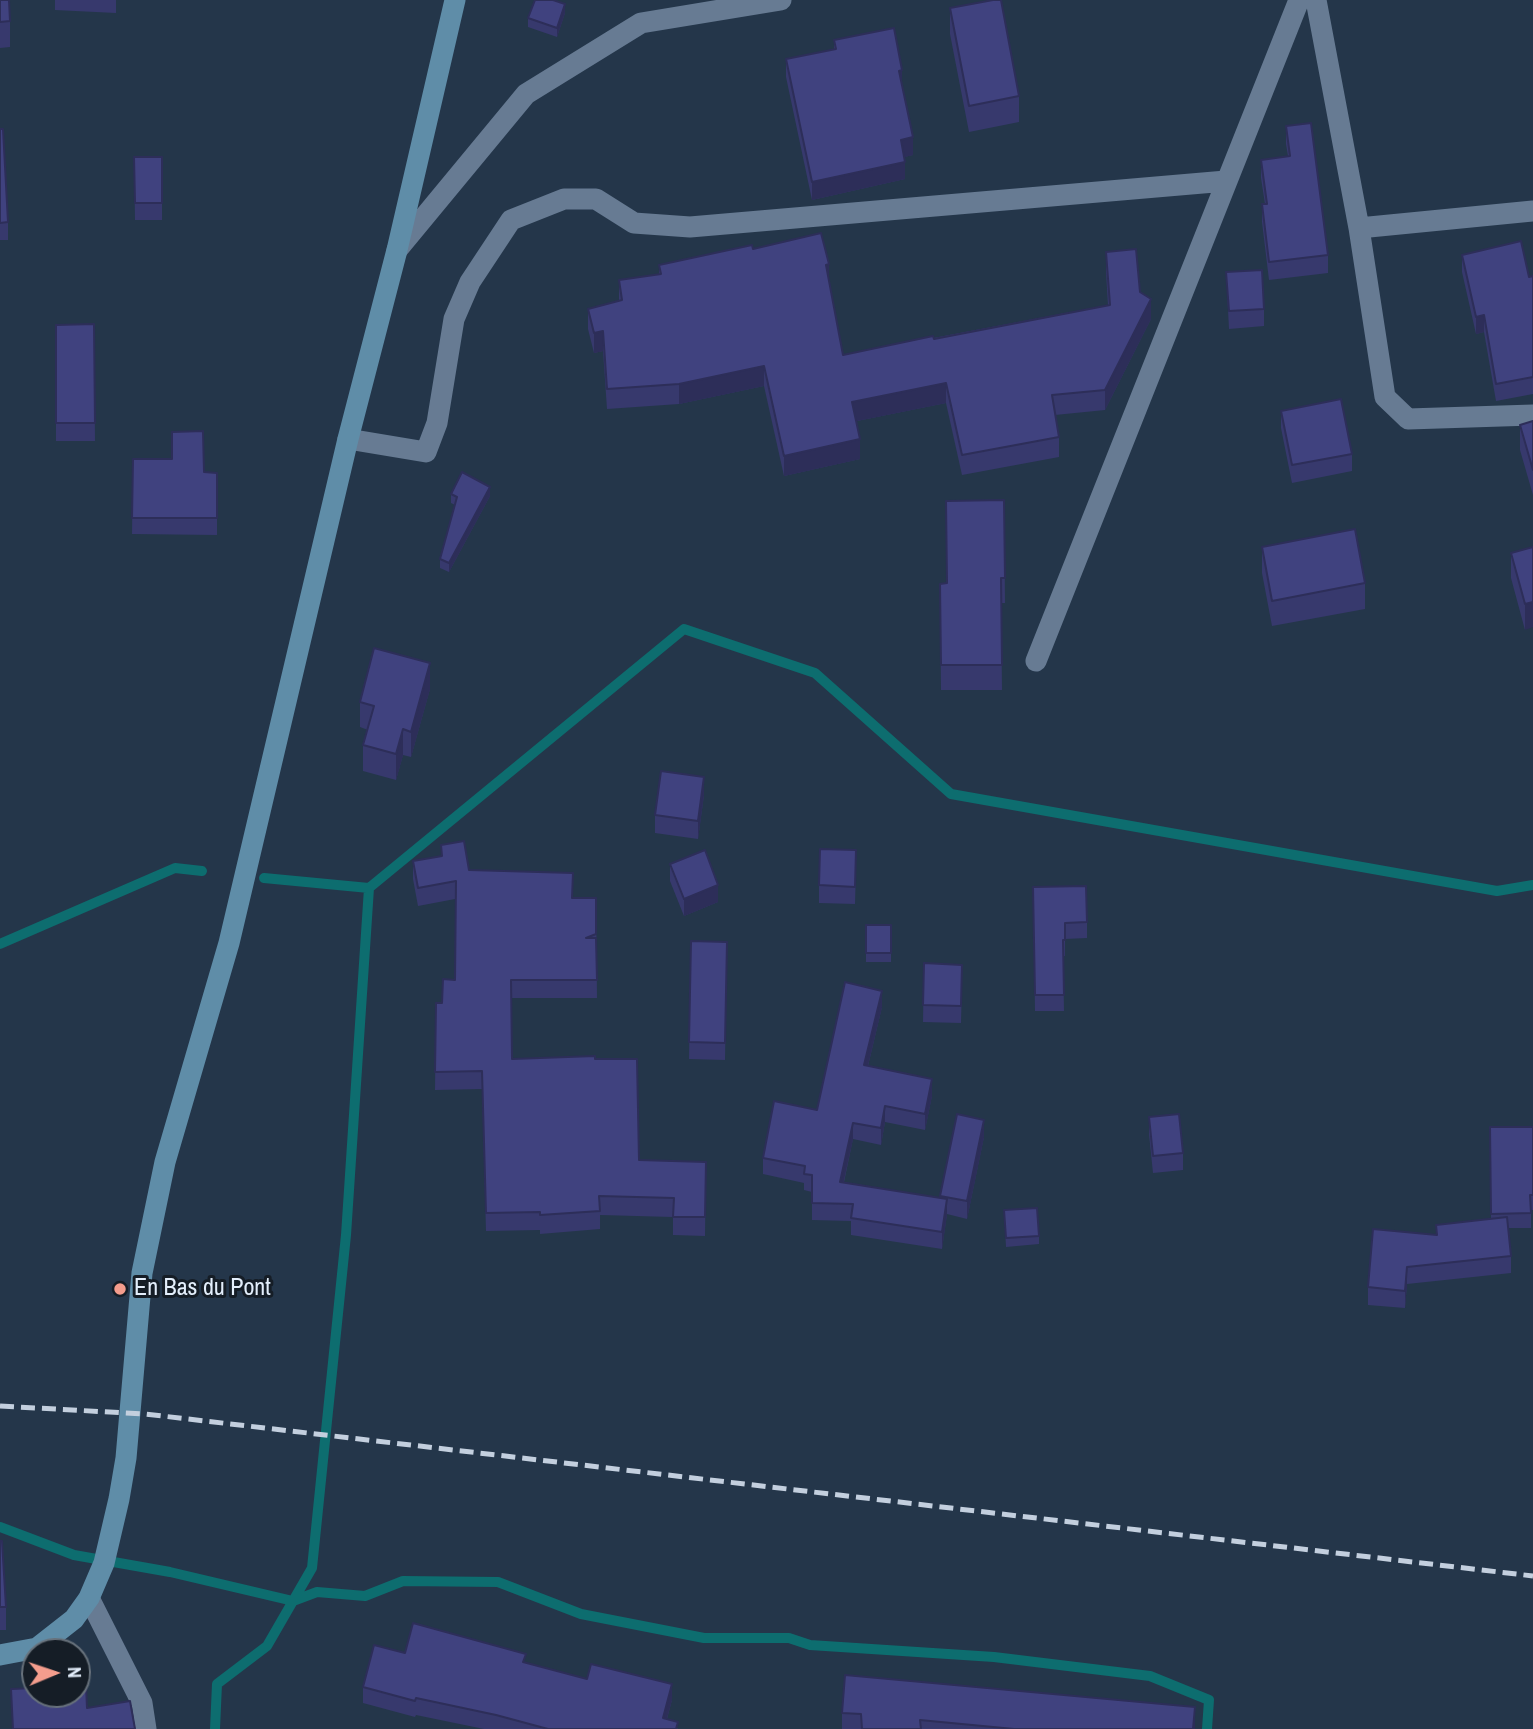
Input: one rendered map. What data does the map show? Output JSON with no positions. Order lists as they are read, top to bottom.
{
  "places": ["En Bas du Pont"],
  "north": "right"
}
